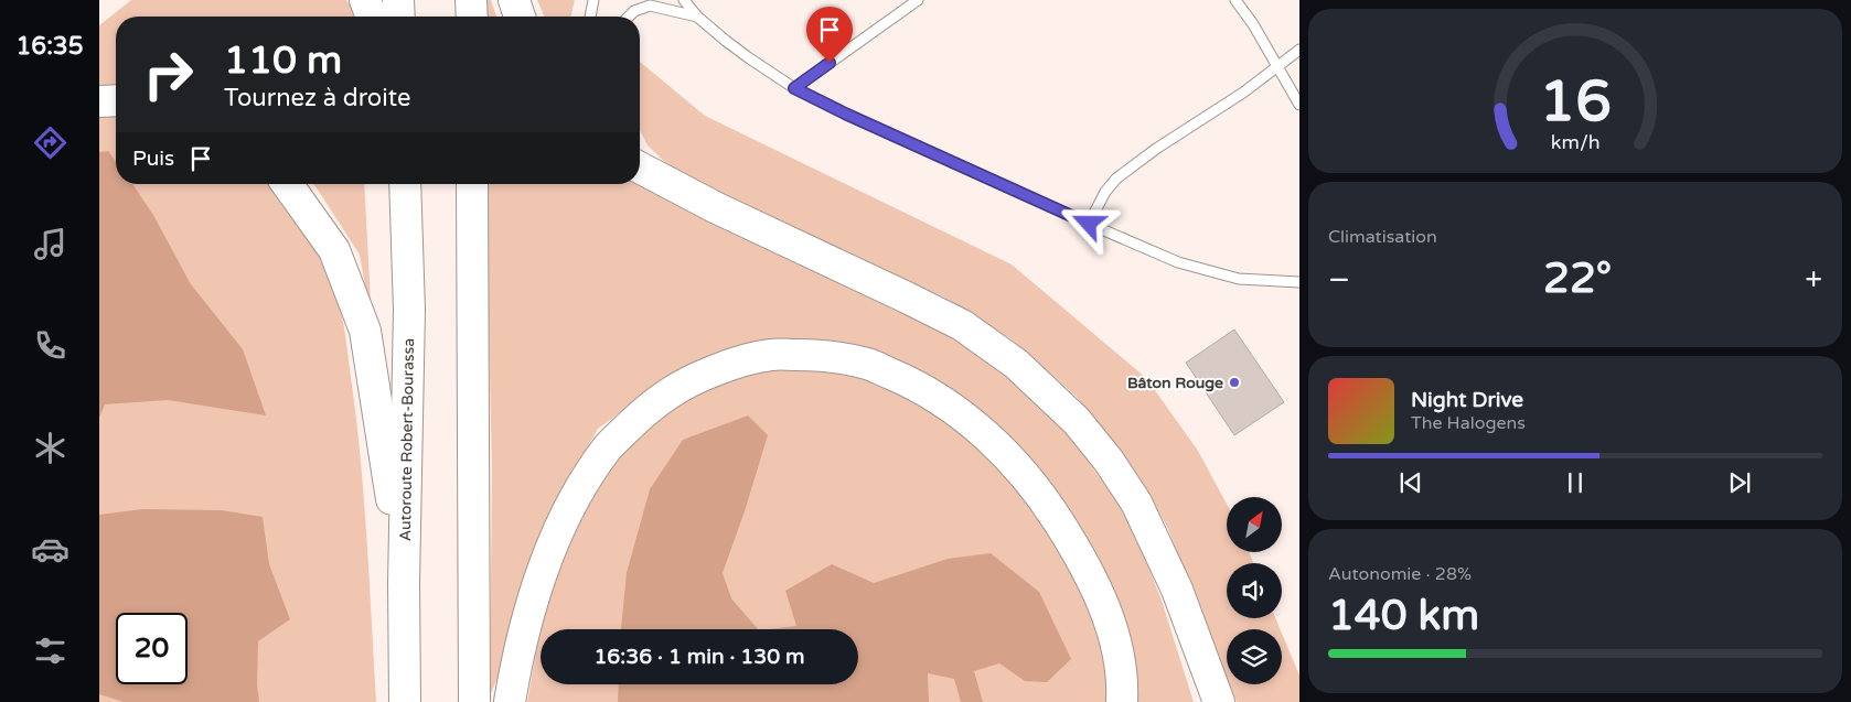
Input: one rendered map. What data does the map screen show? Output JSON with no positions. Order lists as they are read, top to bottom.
{
  "streets": {
    "highway": ["Autoroute Robert-Bourassa"]
  },
  "places": ["Bâton Rouge"],
  "north": "top right",
  "page": {
    "tabs": "16:35",
    "turn": ["110 m", "Tournez à droite"],
    "then": "Puis",
    "tile": [
      "Climatisation",
      ["Autonomie · 28%", "140 km"]
    ],
    "heat": ["−", "22°", "+"],
    "song": ["Night Drive", "The Halogens"],
    "limit": "20",
    "trip": "16:36 · 1 min · 130 m",
    "gauge": ["16", "km/h"]
  }
}
